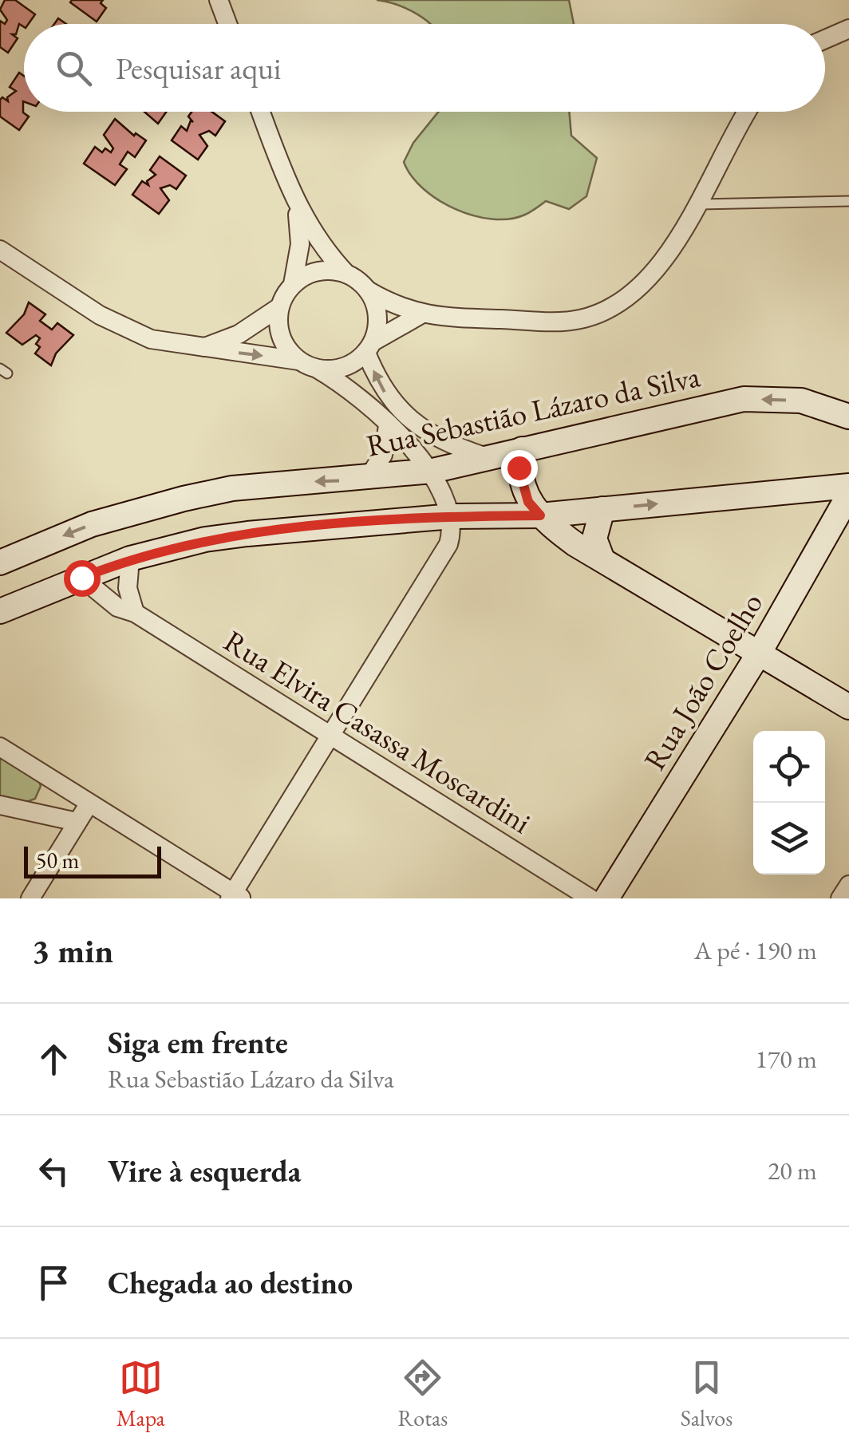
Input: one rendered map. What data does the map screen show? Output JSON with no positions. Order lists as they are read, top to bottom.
{
  "streets": {
    "street": ["Rua Sebastião Lázaro da Silva", "Rua João Coelho", "Rua Elvira Casassa Moscardini"]
  },
  "scale_bar": "50 m",
  "page": {
    "search": "Pesquisar aqui",
    "scale": "50 m",
    "heading": ["3 min", "A pé · 190 m"],
    "list": [
      ["Siga em frente", "Rua Sebastião Lázaro da Silva", "170 m"],
      ["Vire à esquerda", "20 m"],
      "Chegada ao destino"
    ],
    "nav": ["Mapa", "Rotas", "Salvos"]
  }
}
